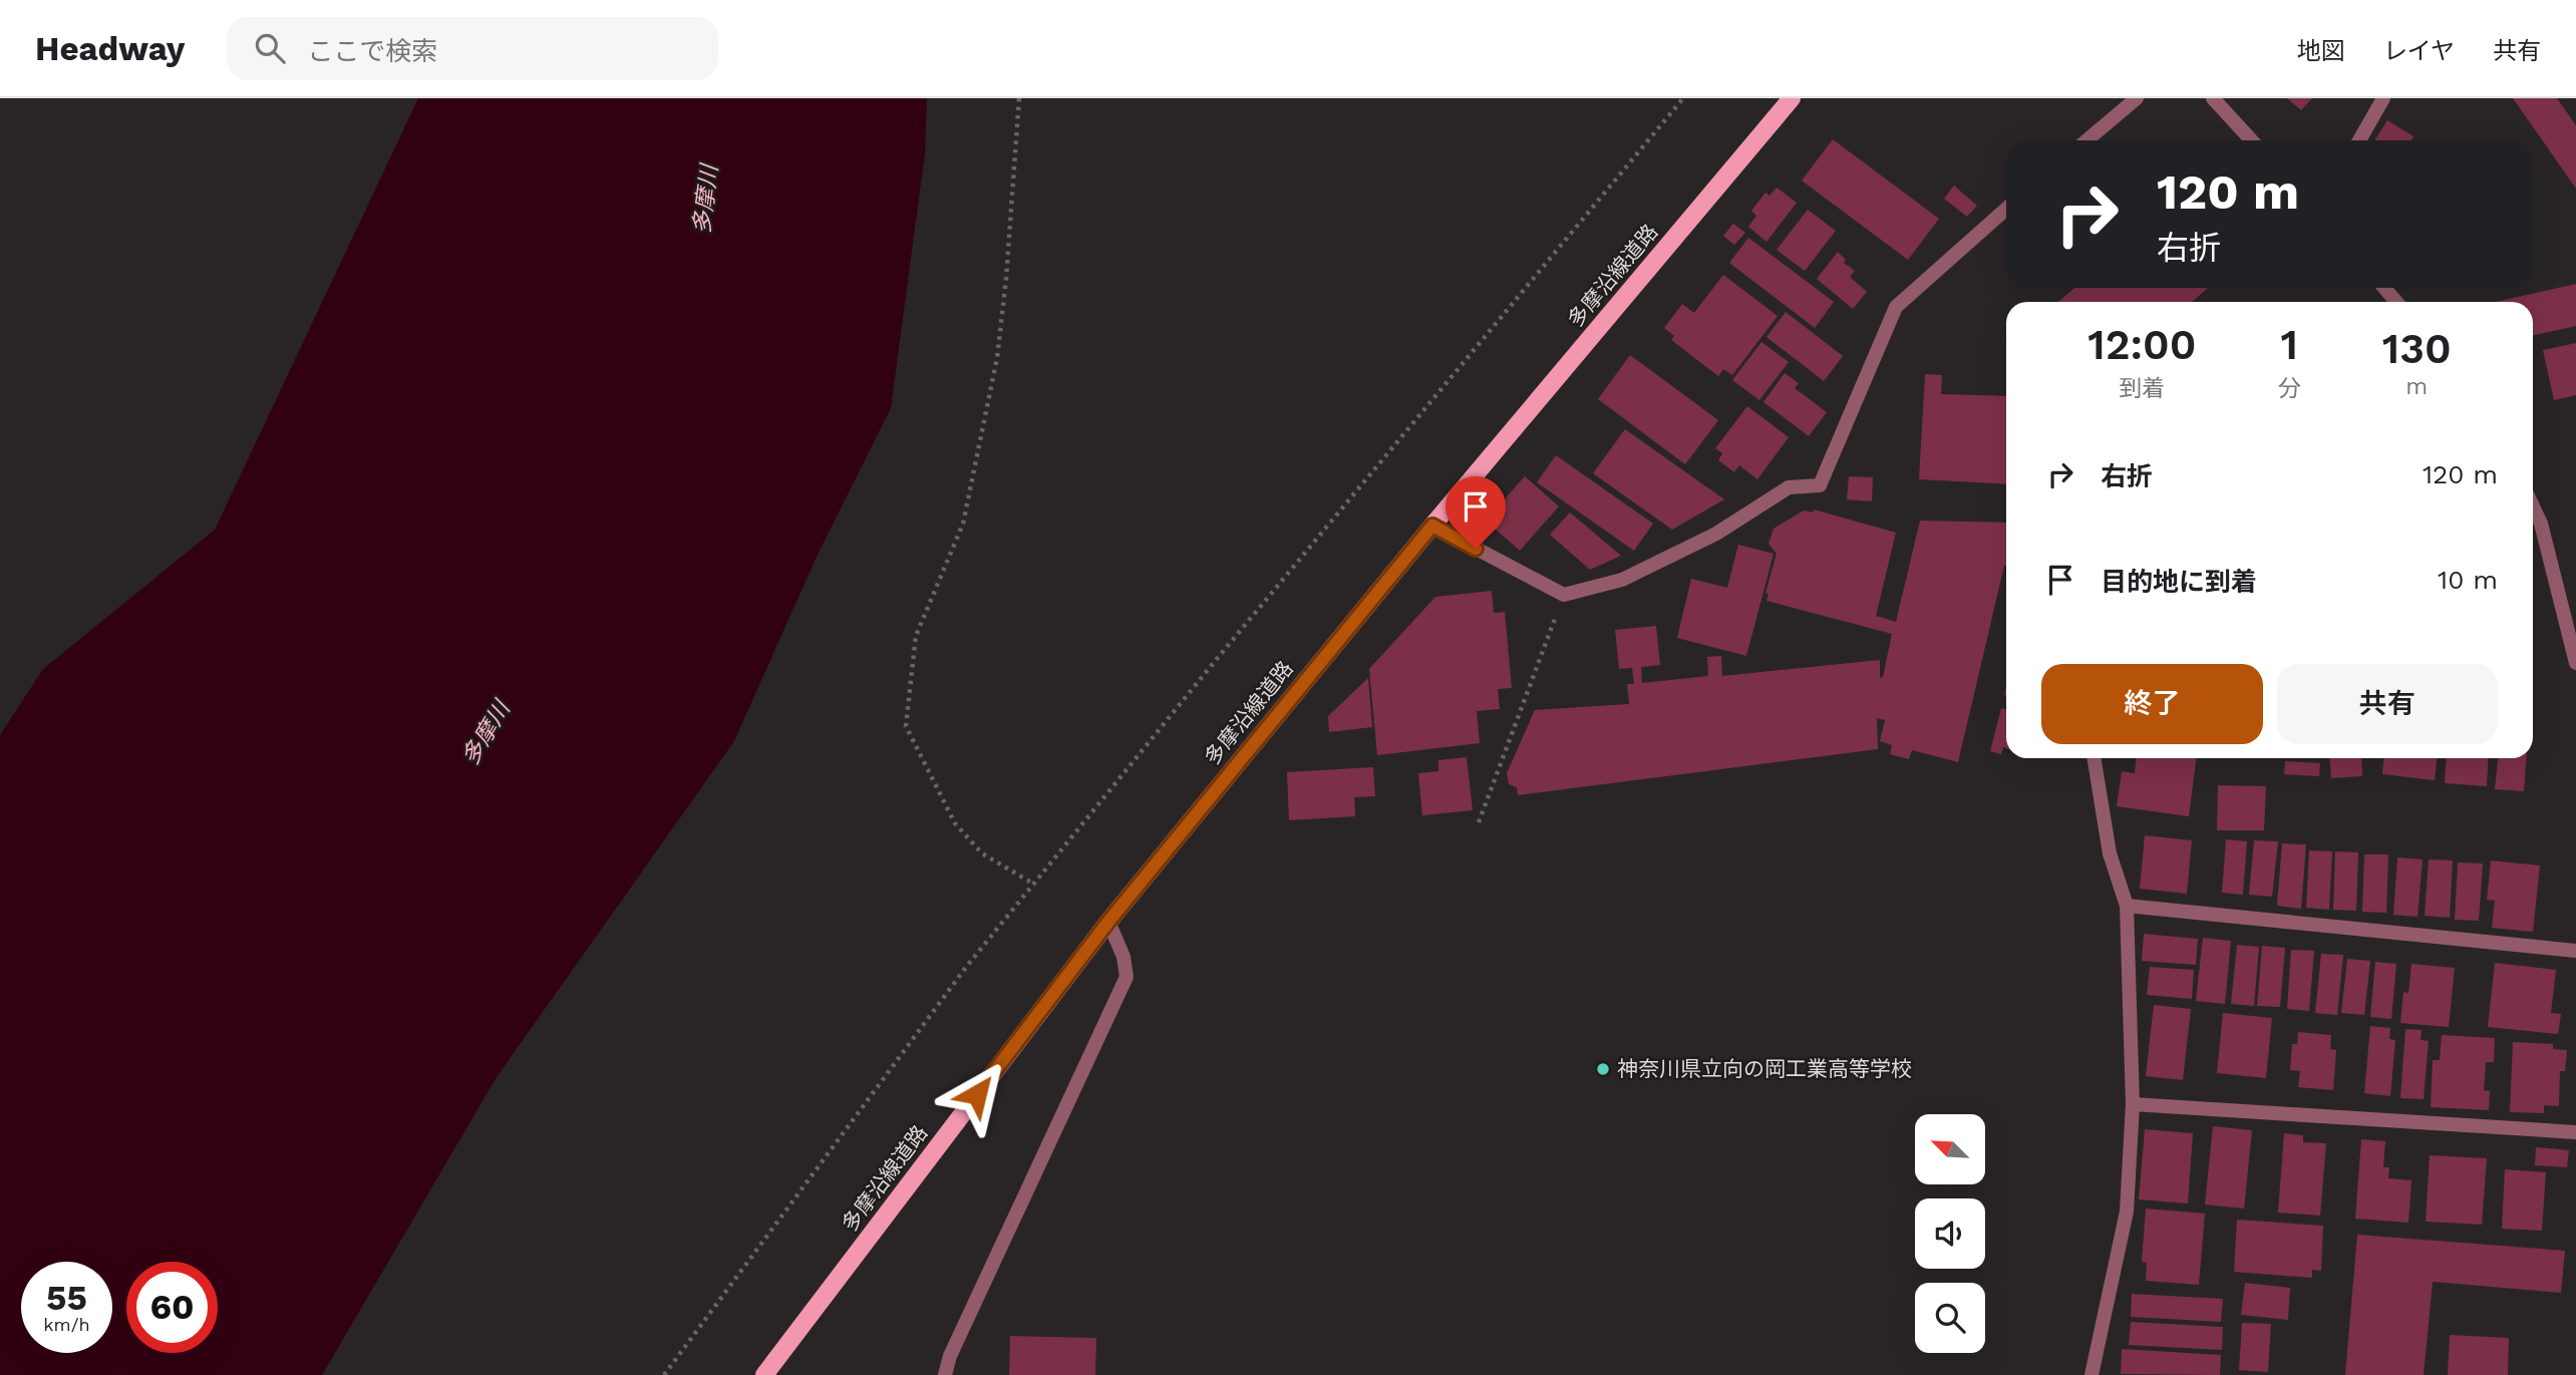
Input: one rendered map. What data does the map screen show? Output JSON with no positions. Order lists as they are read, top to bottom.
{
  "streets": {
    "main road": ["多摩沿線道路"]
  },
  "water": ["多摩川"],
  "places": ["神奈川県立向の岡工業高等学校"],
  "north": "top left",
  "page": {
    "header": "Headway",
    "search": "ここで検索",
    "nav": ["地図", "レイヤ", "共有"],
    "turn": ["120 m", "右折"],
    "eta": [
      "12:00",
      "到着",
      "1",
      "分",
      "130",
      "m"
    ],
    "list": [
      {
        "name": "右折",
        "value": "120 m"
      },
      {
        "name": "目的地に到着",
        "value": "10 m"
      }
    ],
    "buttons": ["終了", "共有"],
    "speed": "55 km/h",
    "limit": "60"
  }
}
